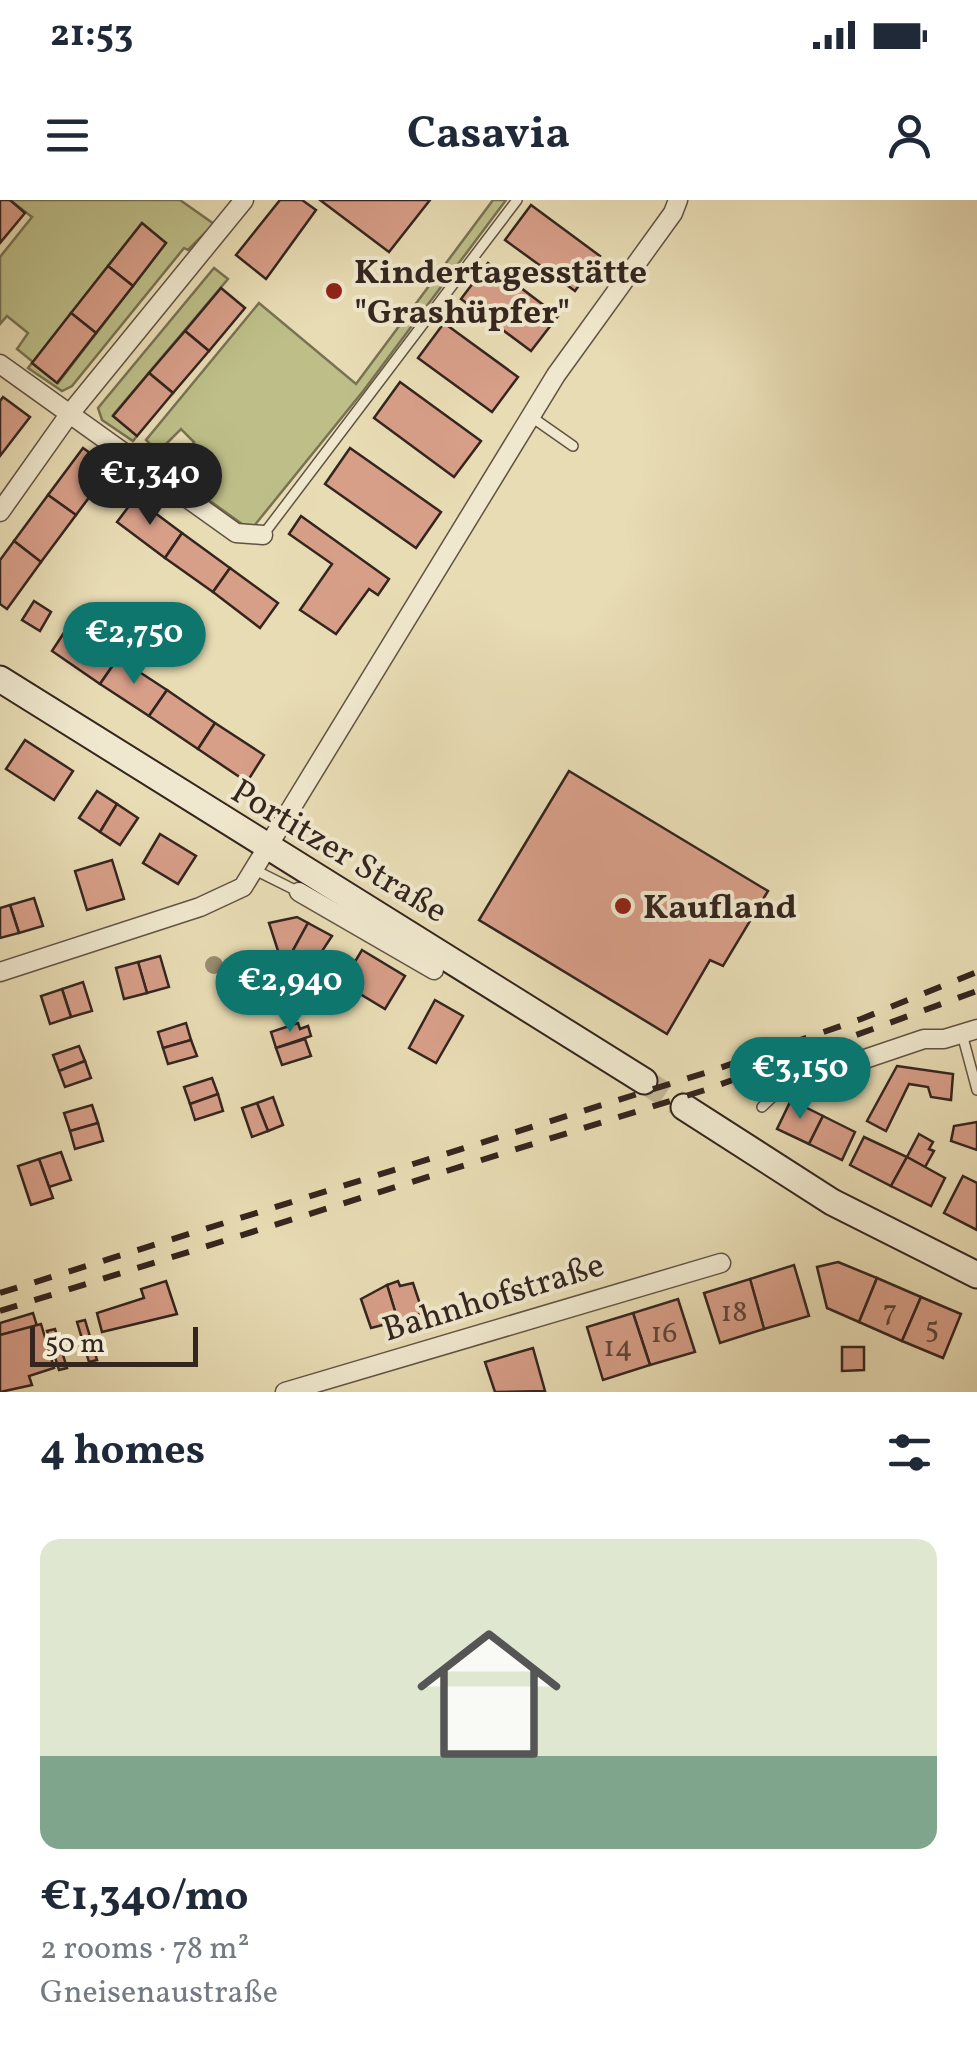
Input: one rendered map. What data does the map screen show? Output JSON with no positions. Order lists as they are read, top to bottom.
{
  "streets": {
    "main road": ["Portitzer Straße"],
    "street": ["Bahnhofstraße"]
  },
  "places": ["Kindertagesstätte \"Grashüpfer\"", "Kaufland"],
  "house_numbers": [
    "7",
    "18",
    "5",
    "16",
    "14"
  ],
  "scale_bar": "50 m",
  "page": {
    "status": "21:53",
    "header": "Casavia",
    "price": [
      "€1,340",
      "€2,750",
      "€2,940",
      "€3,150"
    ],
    "scale": "50 m",
    "heading": "4 homes",
    "list": [
      {
        "name": "€1,340/mo",
        "note": "2 rooms · 78 m² · Gneisenaustraße"
      }
    ]
  }
}
